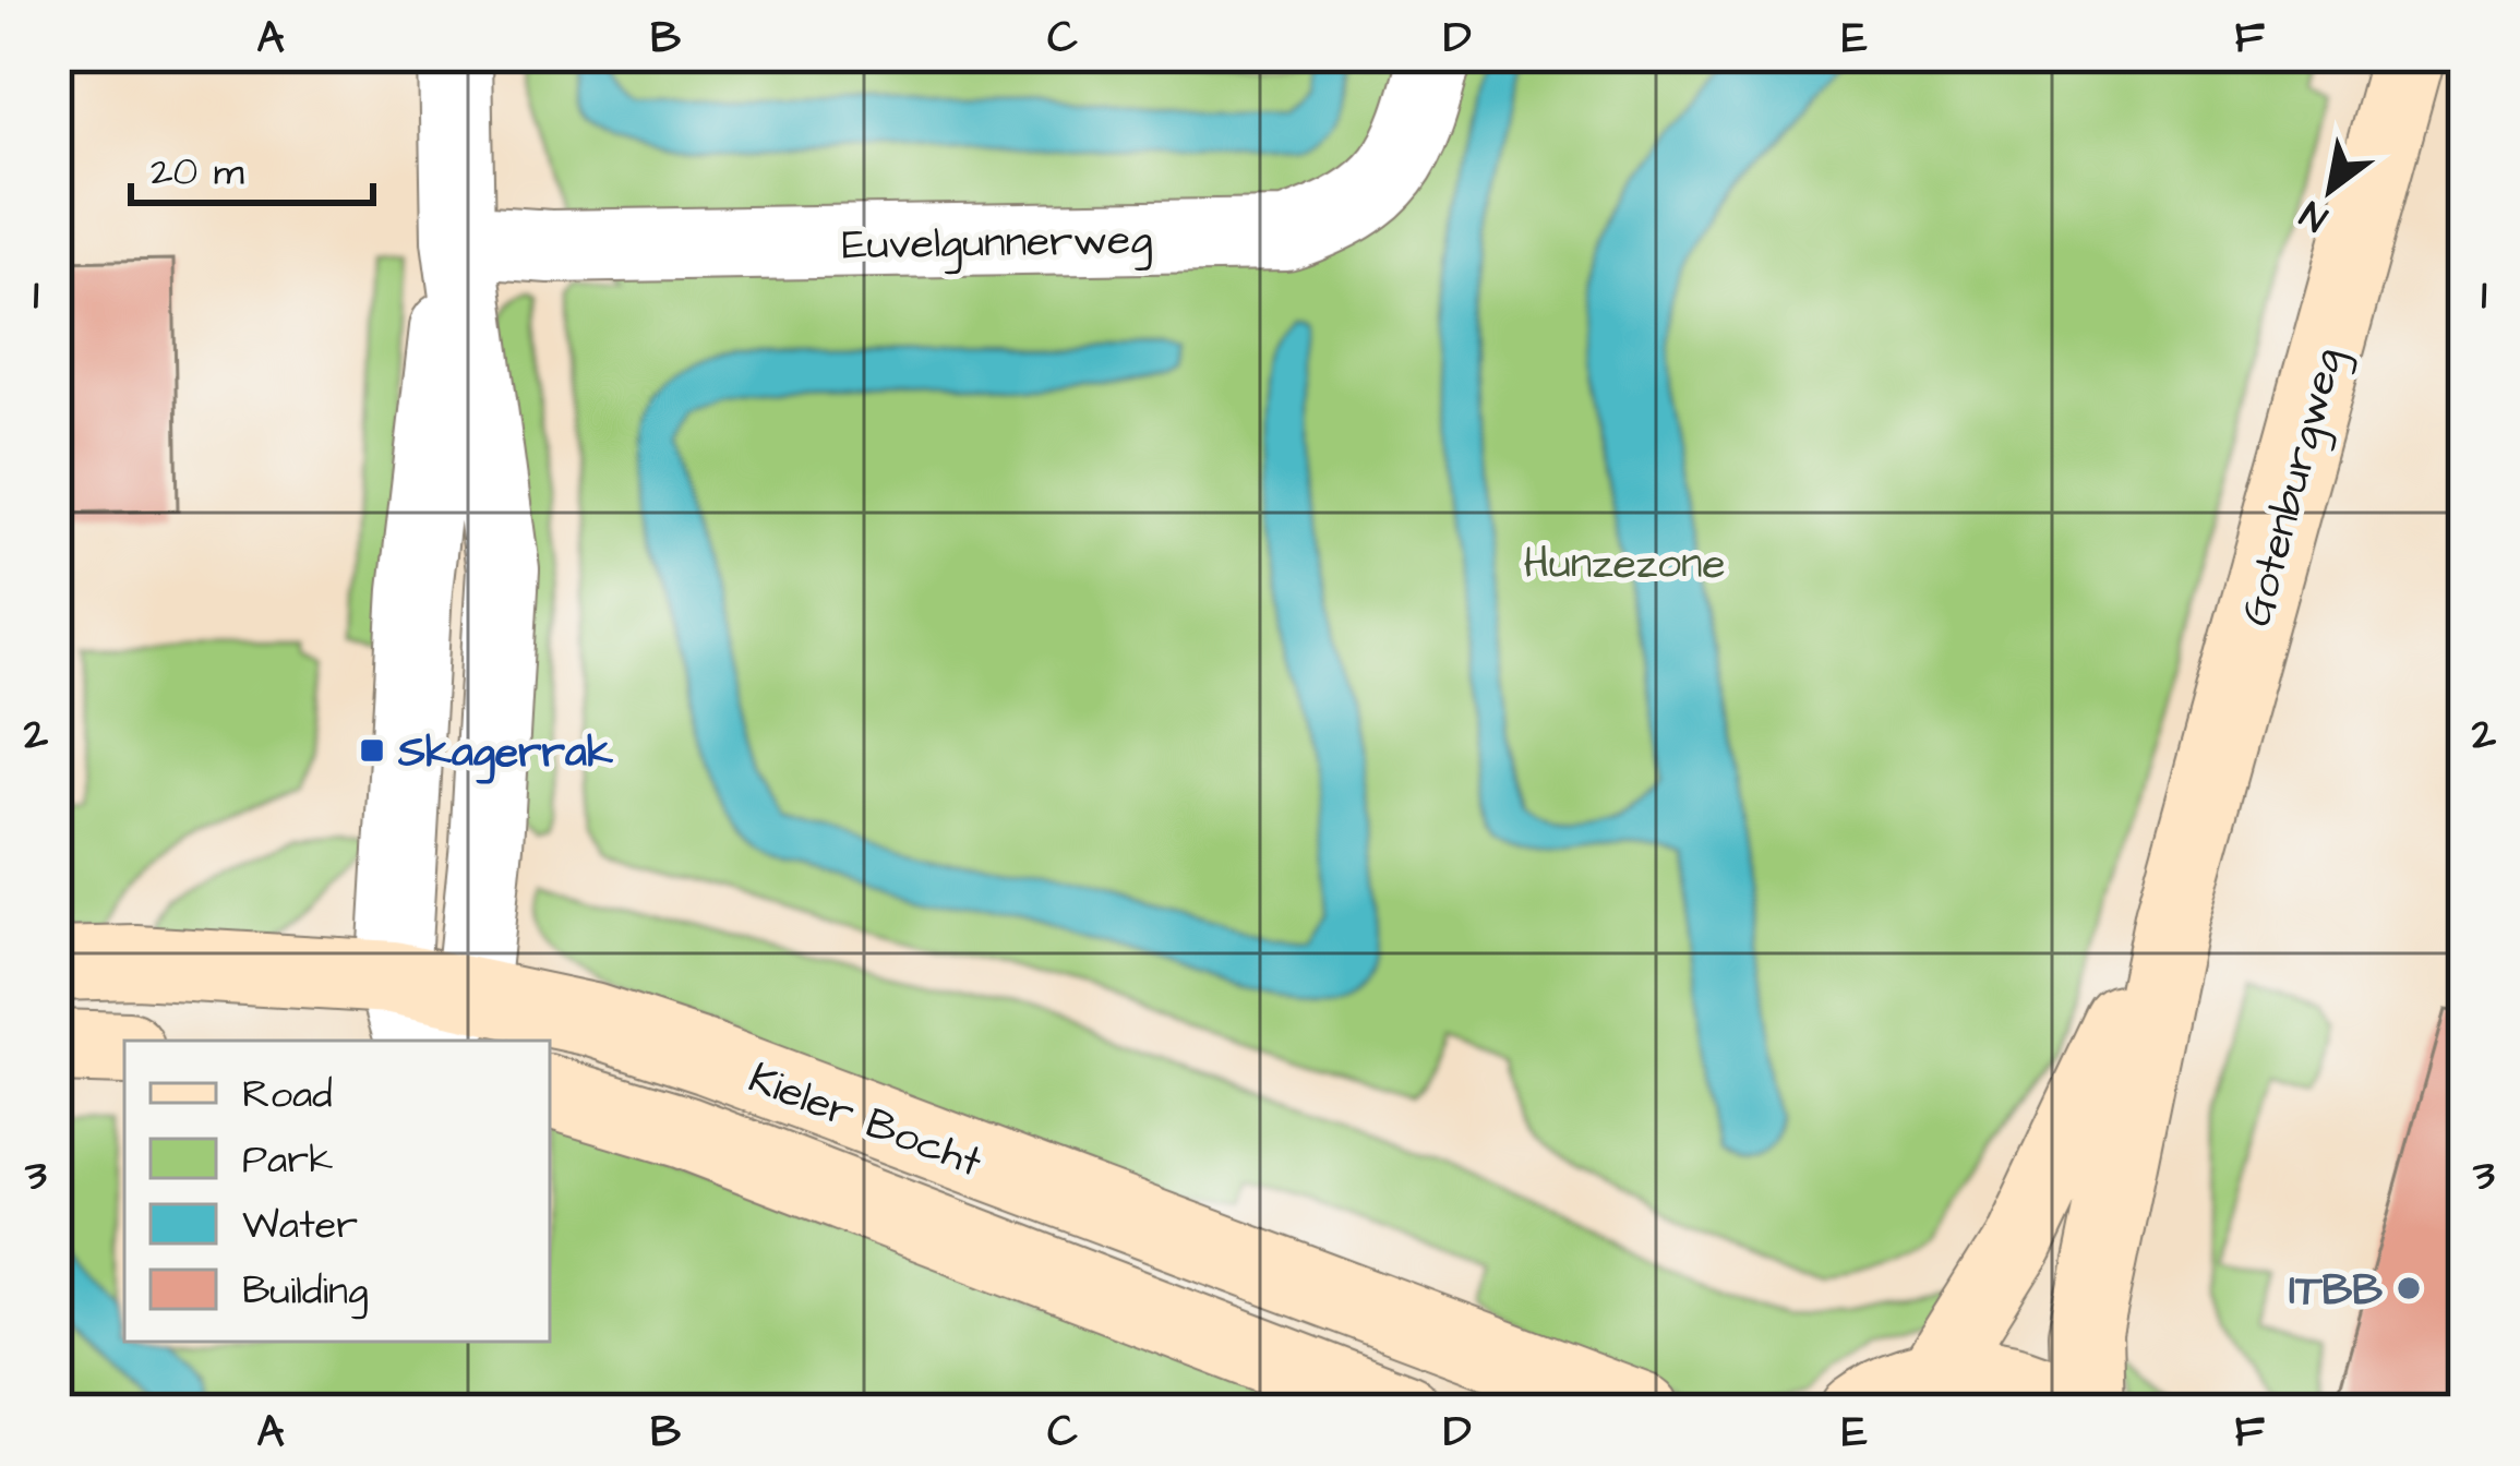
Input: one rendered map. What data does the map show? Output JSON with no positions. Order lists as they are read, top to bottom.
{
  "streets": {
    "main road": ["Gotenburgweg", "Kieler Bocht"],
    "street": ["Euvelgunnerweg"]
  },
  "parks": ["Hunzezone"],
  "places": {
    "transit": ["Skagerrak"],
    "other": ["ITBB"]
  },
  "legend": [
    "Road",
    "Park",
    "Water",
    "Building"
  ],
  "scale_bar": "20 m",
  "north": "bottom left",
  "grid": {
    "columns": [
      "A",
      "B",
      "C",
      "D",
      "E",
      "F"
    ],
    "rows": ["1", "2", "3"]
  }
}
